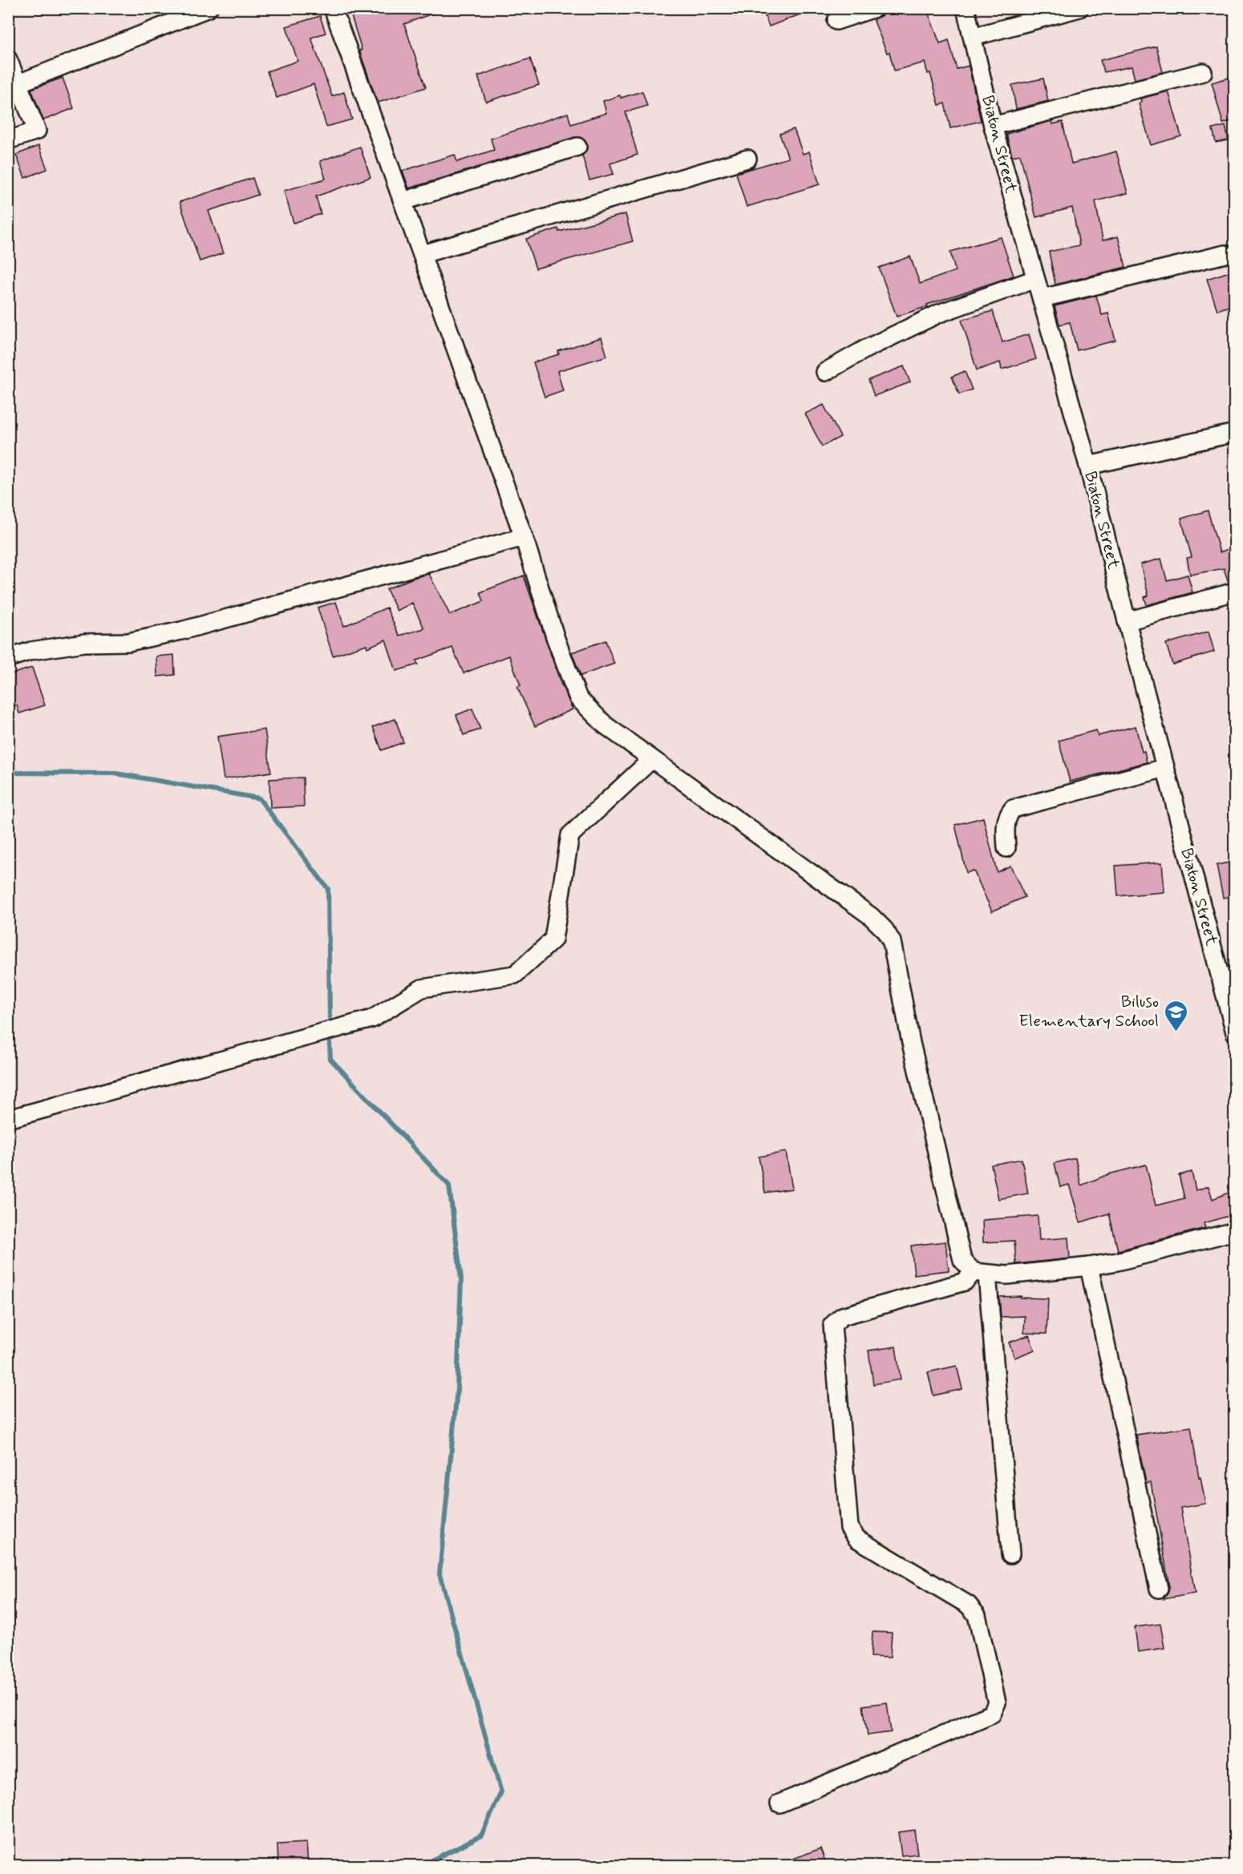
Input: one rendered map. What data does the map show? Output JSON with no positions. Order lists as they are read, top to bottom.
{
  "streets": {
    "street": ["Biaton Street"]
  },
  "places": {
    "school or university": ["Biluso Elementary School"]
  }
}
